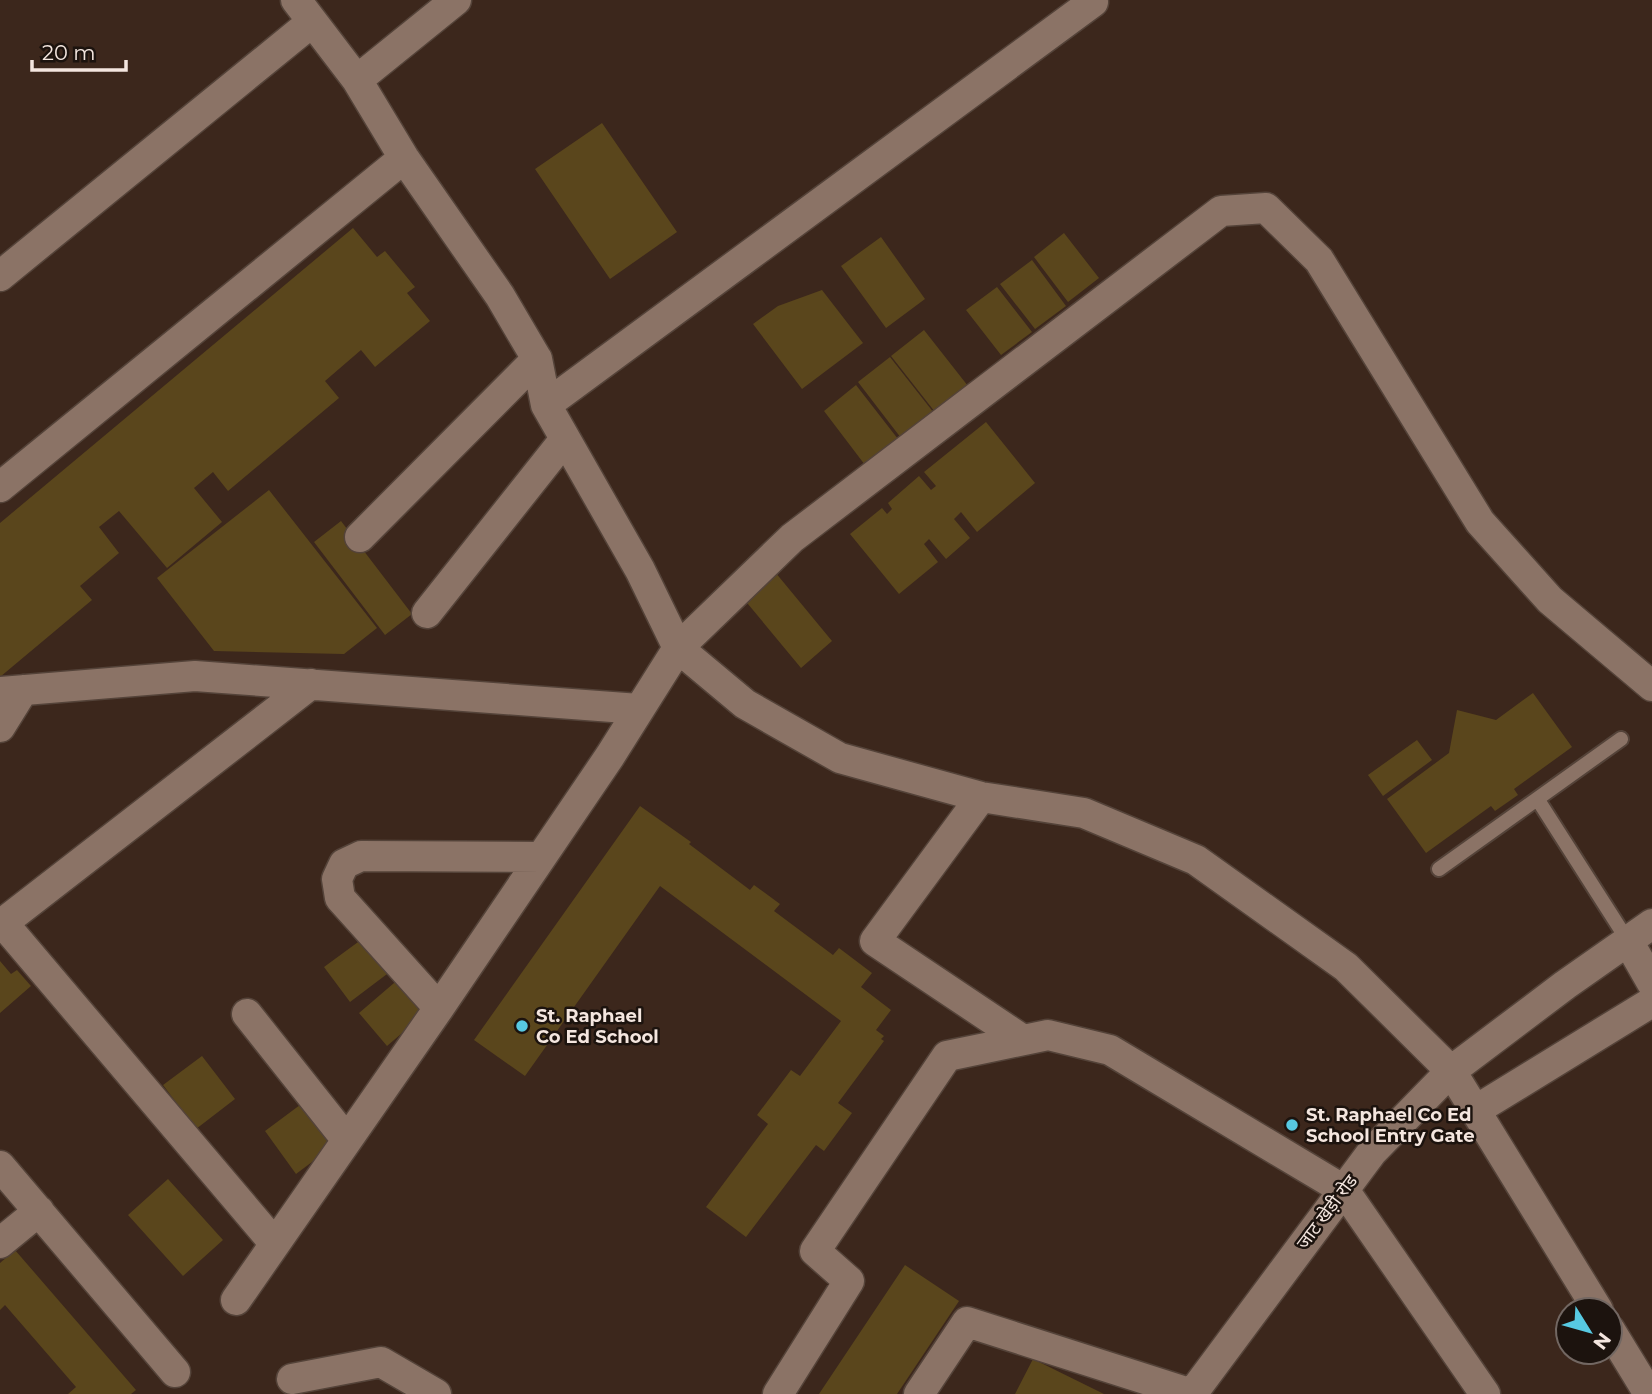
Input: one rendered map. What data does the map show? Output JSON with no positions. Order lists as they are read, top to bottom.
{
  "streets": {
    "street": ["जाट खेड़ी रोड"]
  },
  "places": ["St. Raphael Co Ed School", "St. Raphael Co Ed School Entry Gate"],
  "scale_bar": "20 m",
  "north": "bottom right"
}
